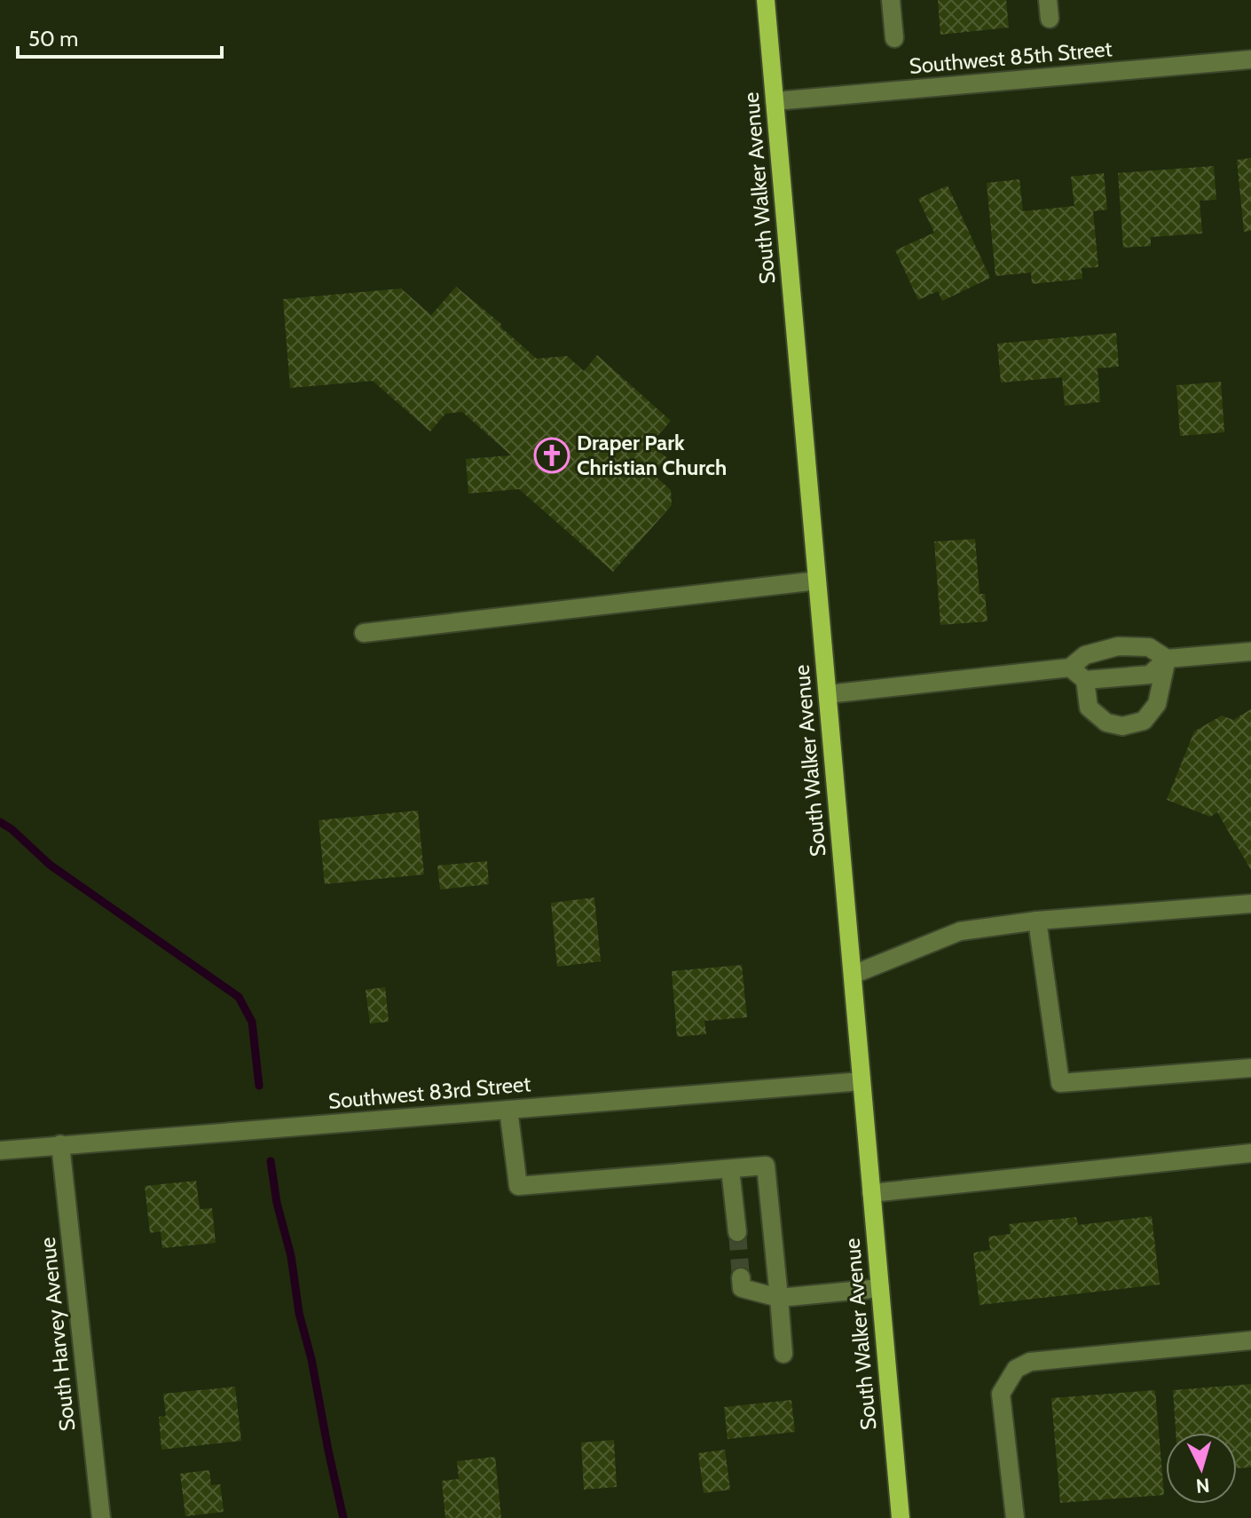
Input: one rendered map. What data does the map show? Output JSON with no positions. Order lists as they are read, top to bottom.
{
  "streets": {
    "main road": ["South Walker Avenue"],
    "street": ["Southwest 85th Street", "Southwest 83rd Street", "South Harvey Avenue"]
  },
  "crossings": [
    ["Southwest 85th Street", "South Walker Avenue"],
    ["South Walker Avenue", "Southwest 83rd Street"],
    ["Southwest 83rd Street", "South Harvey Avenue"]
  ],
  "places": {
    "church": ["Draper Park Christian Church"]
  },
  "scale_bar": "50 m",
  "north": "bottom"
}
